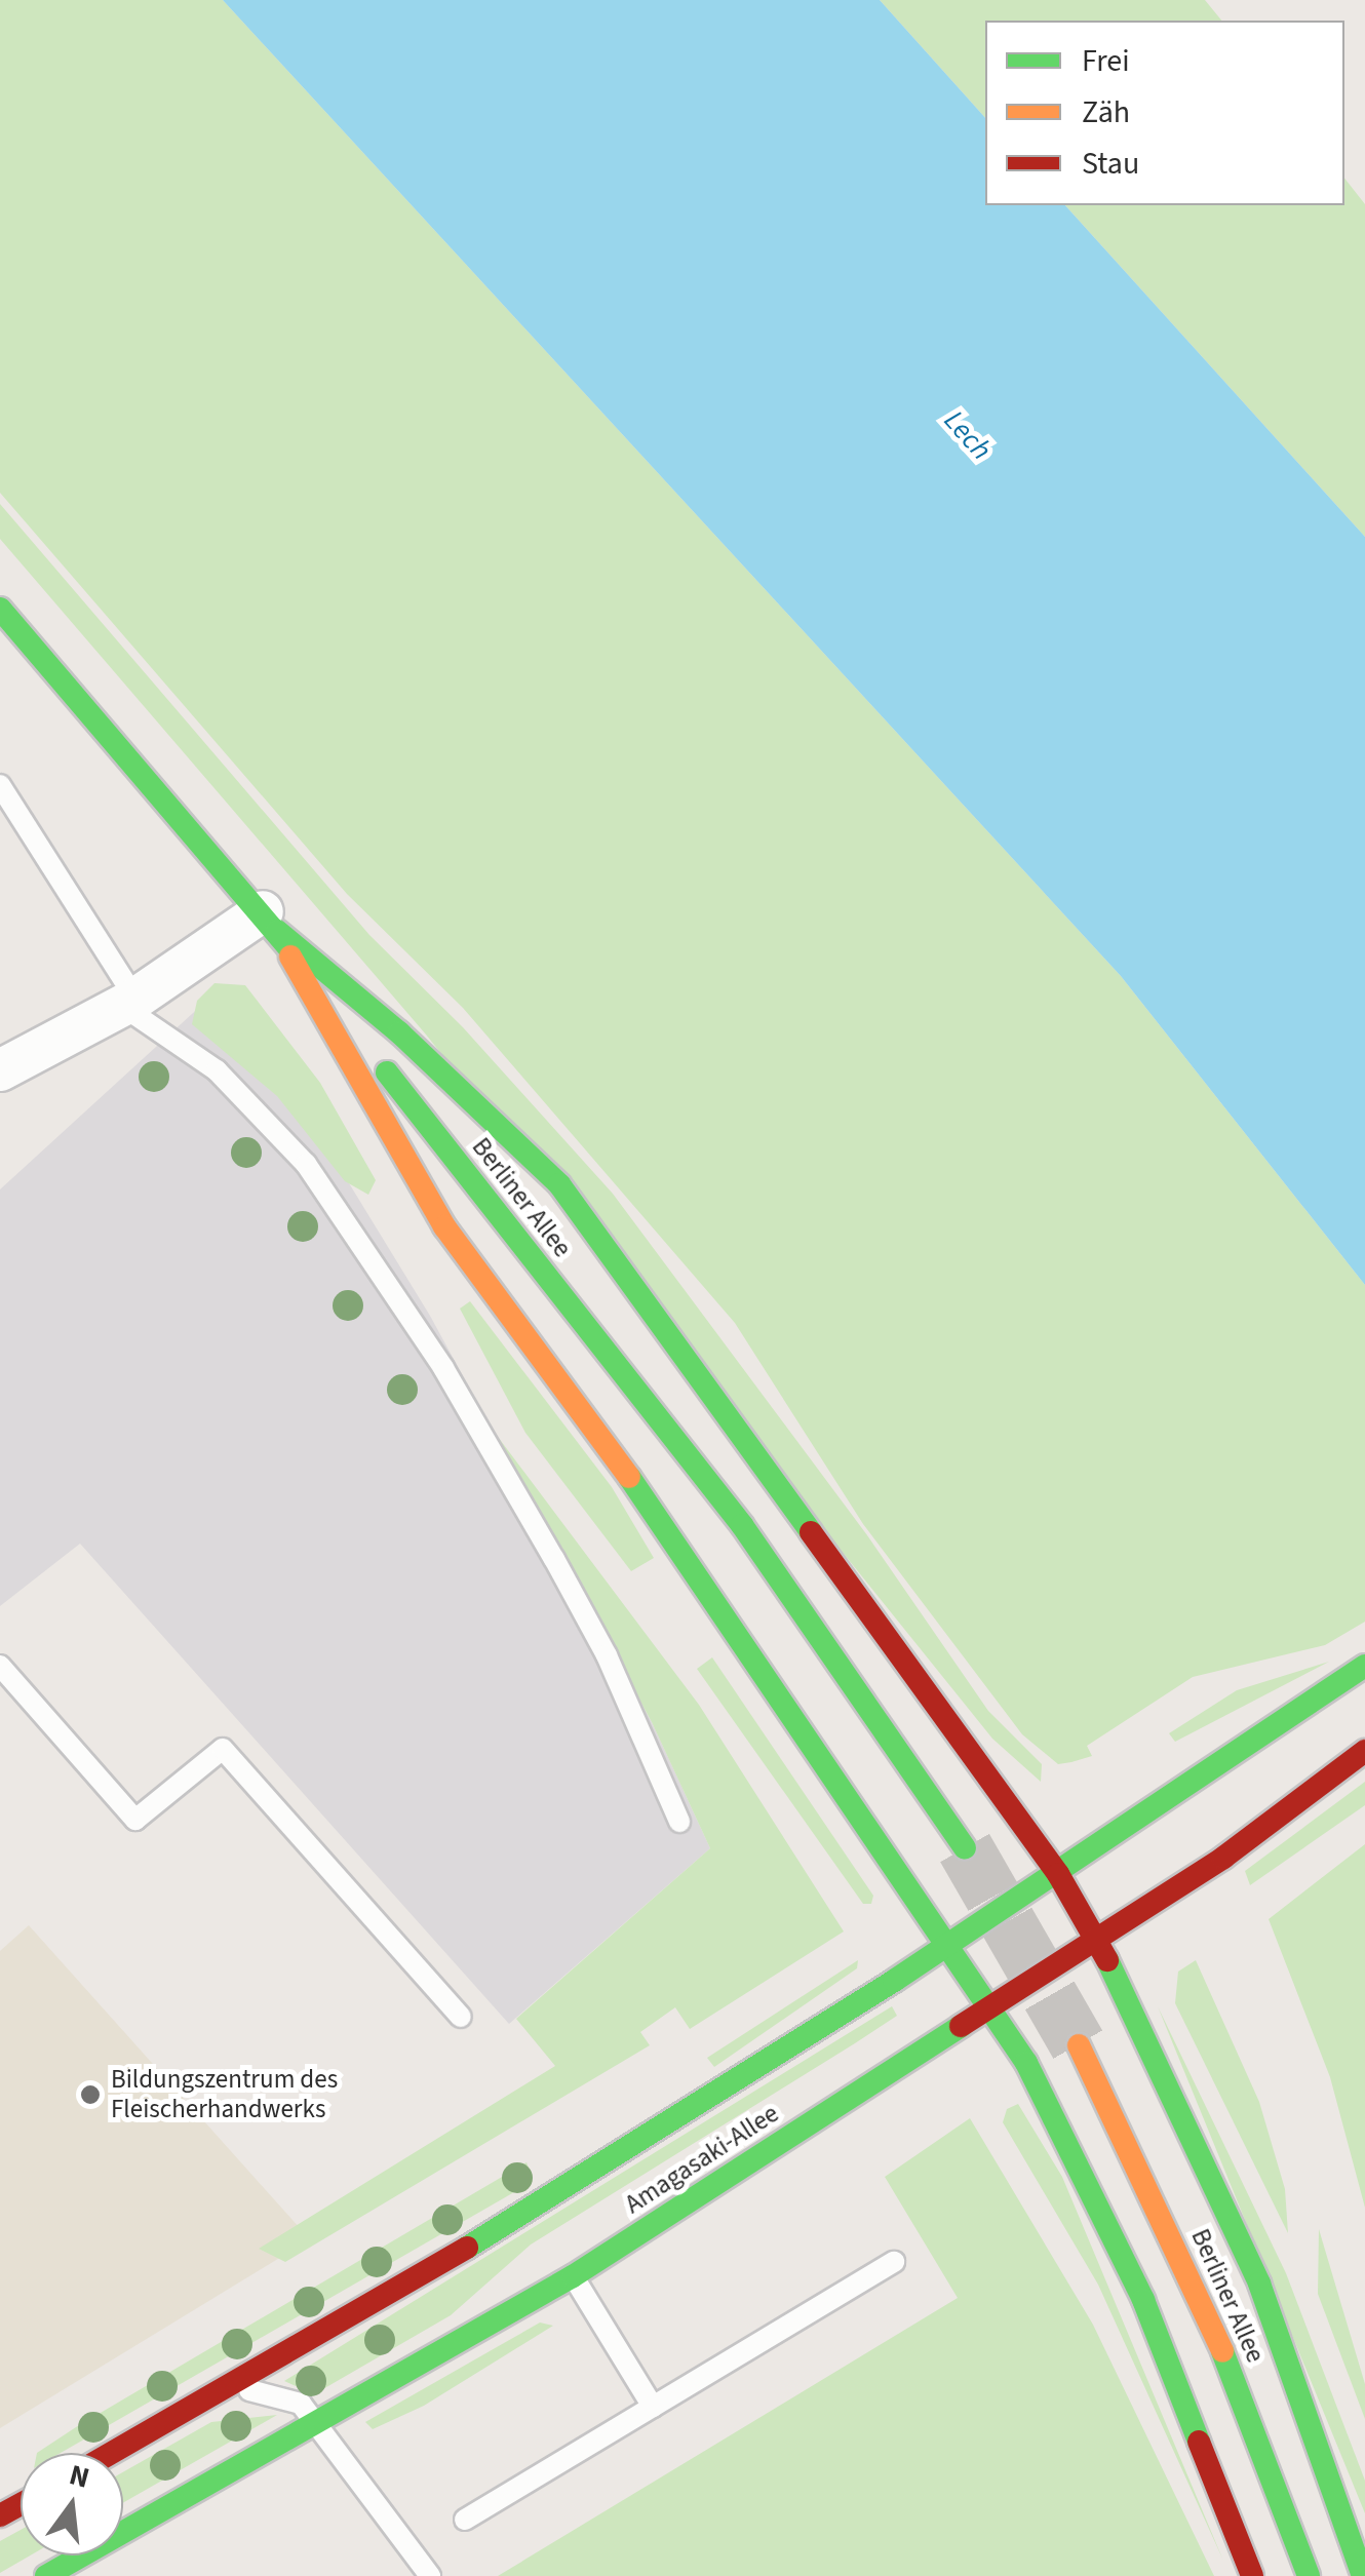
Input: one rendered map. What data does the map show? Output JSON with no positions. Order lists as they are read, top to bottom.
{
  "streets": {
    "main road": ["Berliner Allee", "Amagasaki-Allee"]
  },
  "water": ["Lech"],
  "places": ["Bildungszentrum des Fleischerhandwerks"],
  "legend": ["Frei", "Zäh", "Stau"],
  "north": "top"
}
